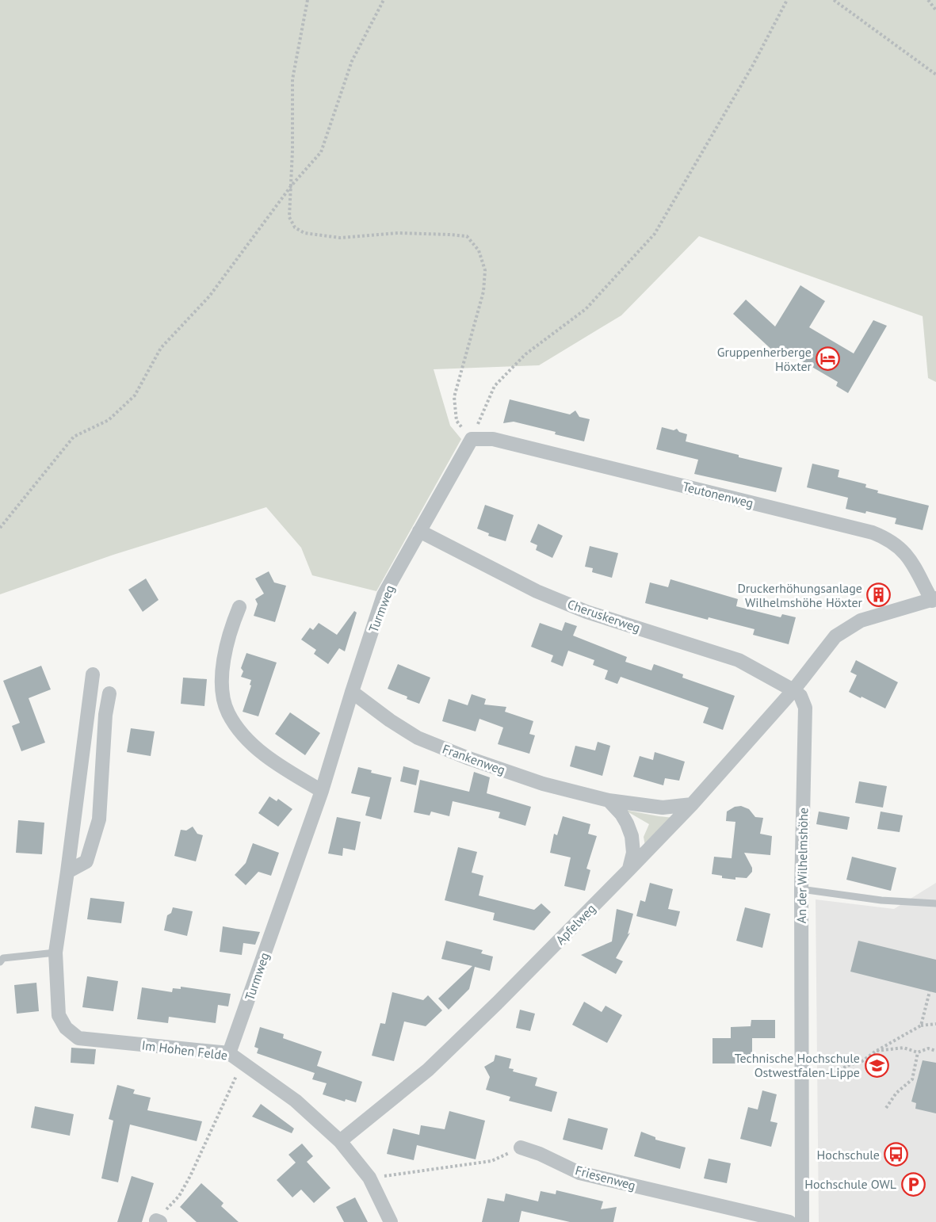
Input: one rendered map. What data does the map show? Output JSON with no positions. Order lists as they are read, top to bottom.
{
  "streets": {
    "street": [
      "Teutonenweg",
      "Turmweg",
      "Cheruskerweg",
      "Frankenweg",
      "An der Wilhelmshöhe",
      "Apfelweg",
      "Im Hohen Felde",
      "Friesenweg"
    ]
  },
  "crossings": [
    ["Teutonenweg", "Turmweg"],
    ["Turmweg", "Cheruskerweg"],
    ["Turmweg", "Frankenweg"],
    ["Turmweg", "Im Hohen Felde"],
    ["Cheruskerweg", "An der Wilhelmshöhe"],
    ["Cheruskerweg", "Apfelweg"],
    ["Frankenweg", "Apfelweg"],
    ["An der Wilhelmshöhe", "Apfelweg"],
    ["Apfelweg", "Im Hohen Felde"]
  ],
  "places": {
    "hotel": ["Gruppenherberge Höxter"],
    "building": ["Druckerhöhungsanlage Wilhelmshöhe Höxter"],
    "school or university": ["Technische Hochschule Ostwestfalen-Lippe"],
    "bus stop": ["Hochschule"],
    "parking": ["Hochschule OWL"]
  }
}
